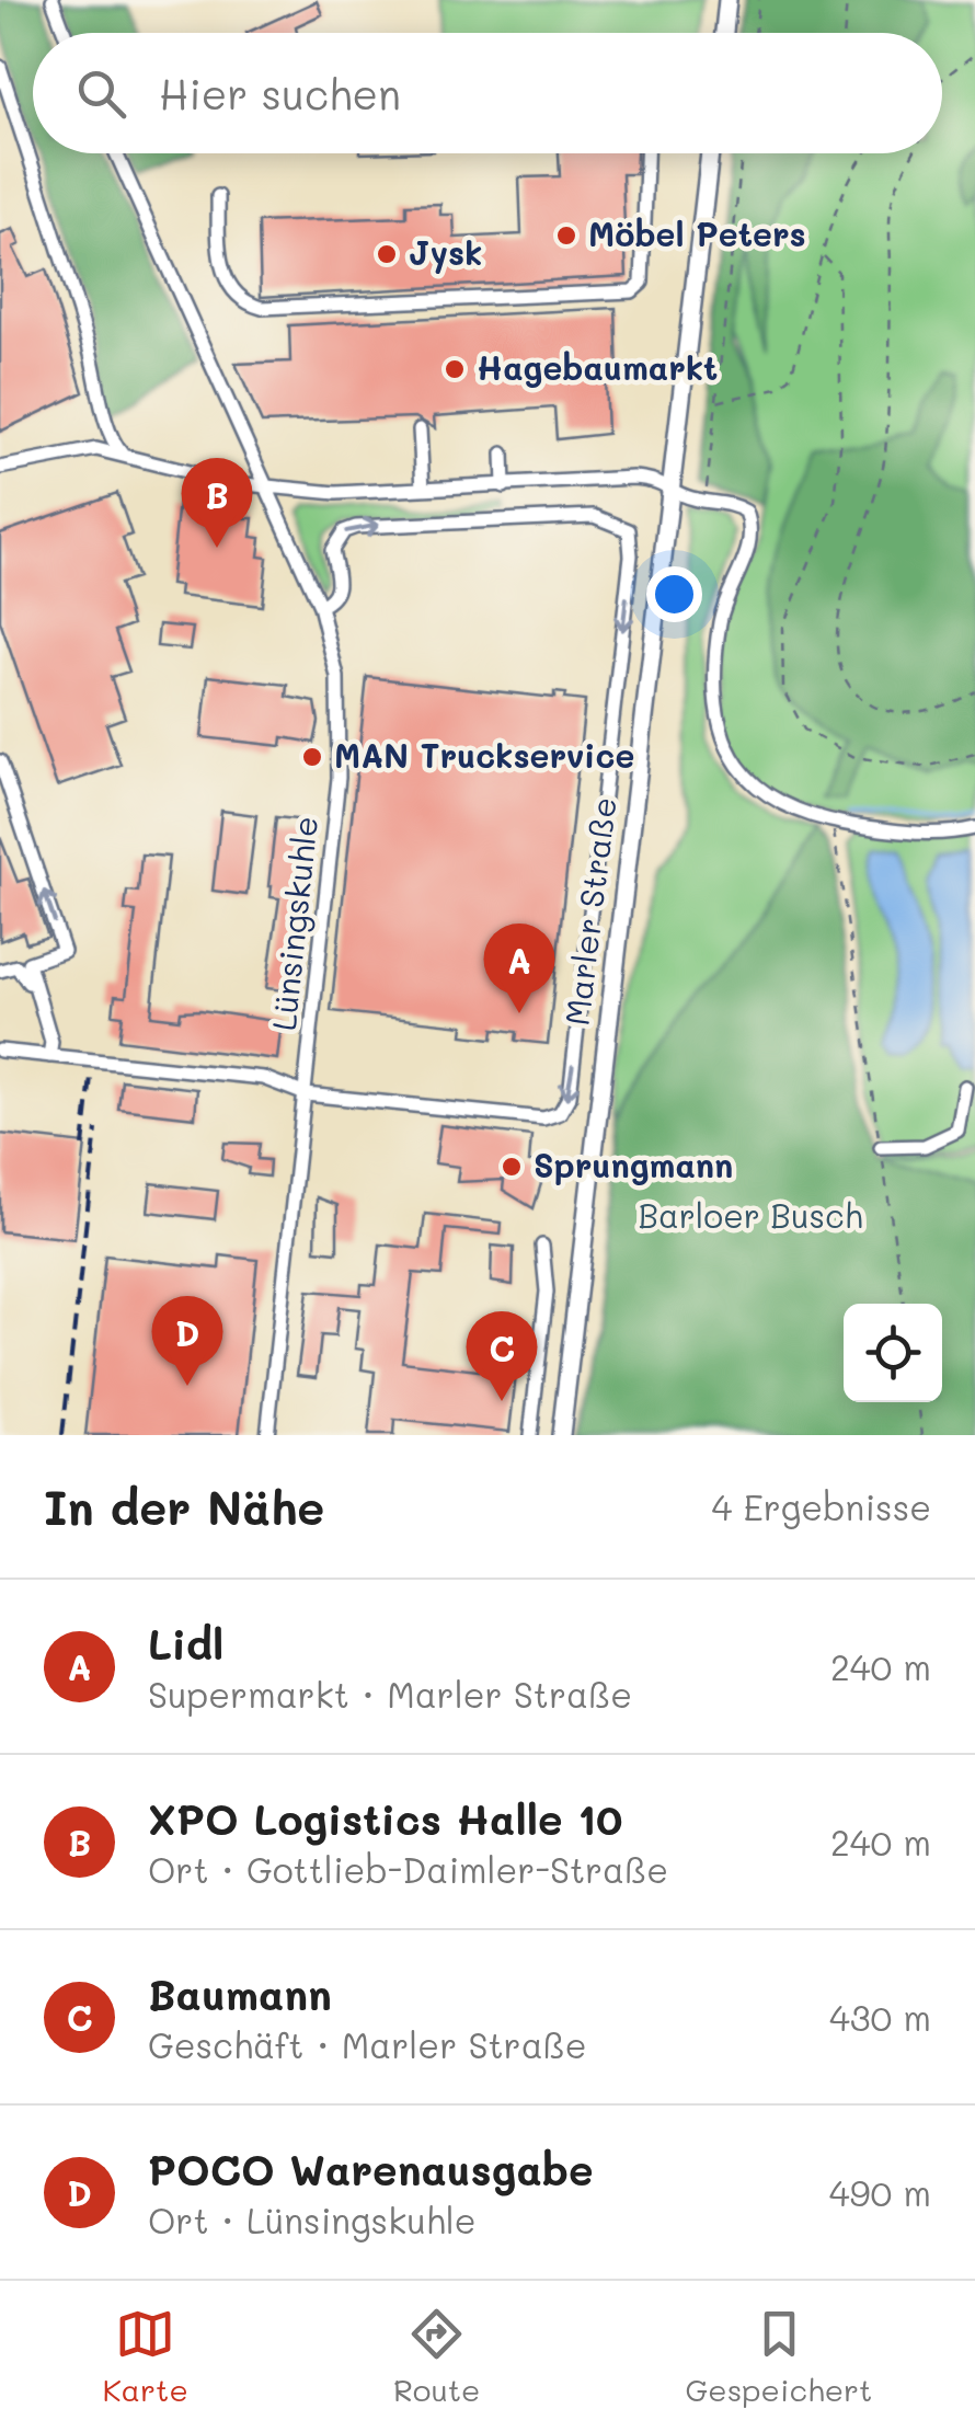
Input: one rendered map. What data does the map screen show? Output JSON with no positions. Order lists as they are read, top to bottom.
{
  "streets": {
    "main road": ["Marler Straße"],
    "street": ["Lünsingskuhle"]
  },
  "parks": ["Barloer Busch"],
  "places": [
    "Möbel Peters",
    "Jysk",
    "Hagebaumarkt",
    "MAN Truckservice",
    "Sprungmann"
  ],
  "page": {
    "search": "Hier suchen",
    "pins": [
      "B",
      "A",
      "D",
      "C"
    ],
    "heading": ["In der Nähe", "4 Ergebnisse"],
    "list": [
      {
        "mark": "A",
        "name": "Lidl",
        "note": "Supermarkt · Marler Straße",
        "value": "240 m"
      },
      {
        "mark": "B",
        "name": "XPO Logistics Halle 10",
        "note": "Ort · Gottlieb-Daimler-Straße",
        "value": "240 m"
      },
      {
        "mark": "C",
        "name": "Baumann",
        "note": "Geschäft · Marler Straße",
        "value": "430 m"
      },
      {
        "mark": "D",
        "name": "POCO Warenausgabe",
        "note": "Ort · Lünsingskuhle",
        "value": "490 m"
      }
    ],
    "nav": ["Karte", "Route", "Gespeichert"]
  }
}
